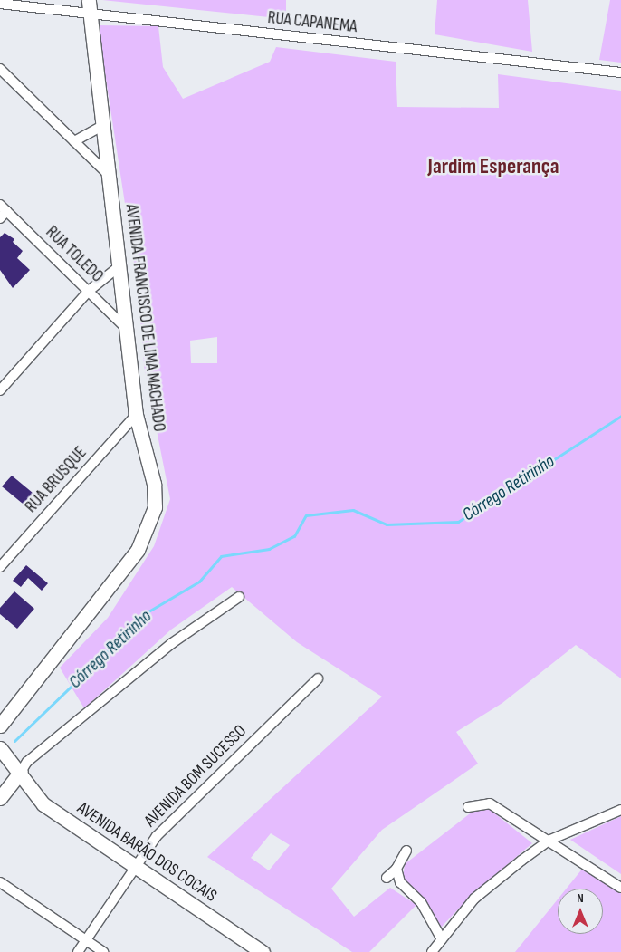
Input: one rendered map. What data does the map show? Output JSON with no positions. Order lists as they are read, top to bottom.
{
  "streets": {
    "street": [
      "RUA CAPANEMA",
      "RUA TOLEDO",
      "AVENIDA FRANCISCO DE LIMA MACHADO",
      "RUA BRUSQUE",
      "AVENIDA BOM SUCESSO",
      "AVENIDA BARÃO DOS COCAIS"
    ]
  },
  "crossings": [
    ["RUA CAPANEMA", "AVENIDA FRANCISCO DE LIMA MACHADO"],
    ["RUA TOLEDO", "AVENIDA FRANCISCO DE LIMA MACHADO"],
    ["AVENIDA FRANCISCO DE LIMA MACHADO", "RUA BRUSQUE"],
    ["AVENIDA BOM SUCESSO", "AVENIDA BARÃO DOS COCAIS"]
  ],
  "districts": ["Jardim Esperança"],
  "water": ["Córrego Retirinho"],
  "north": "top"
}
